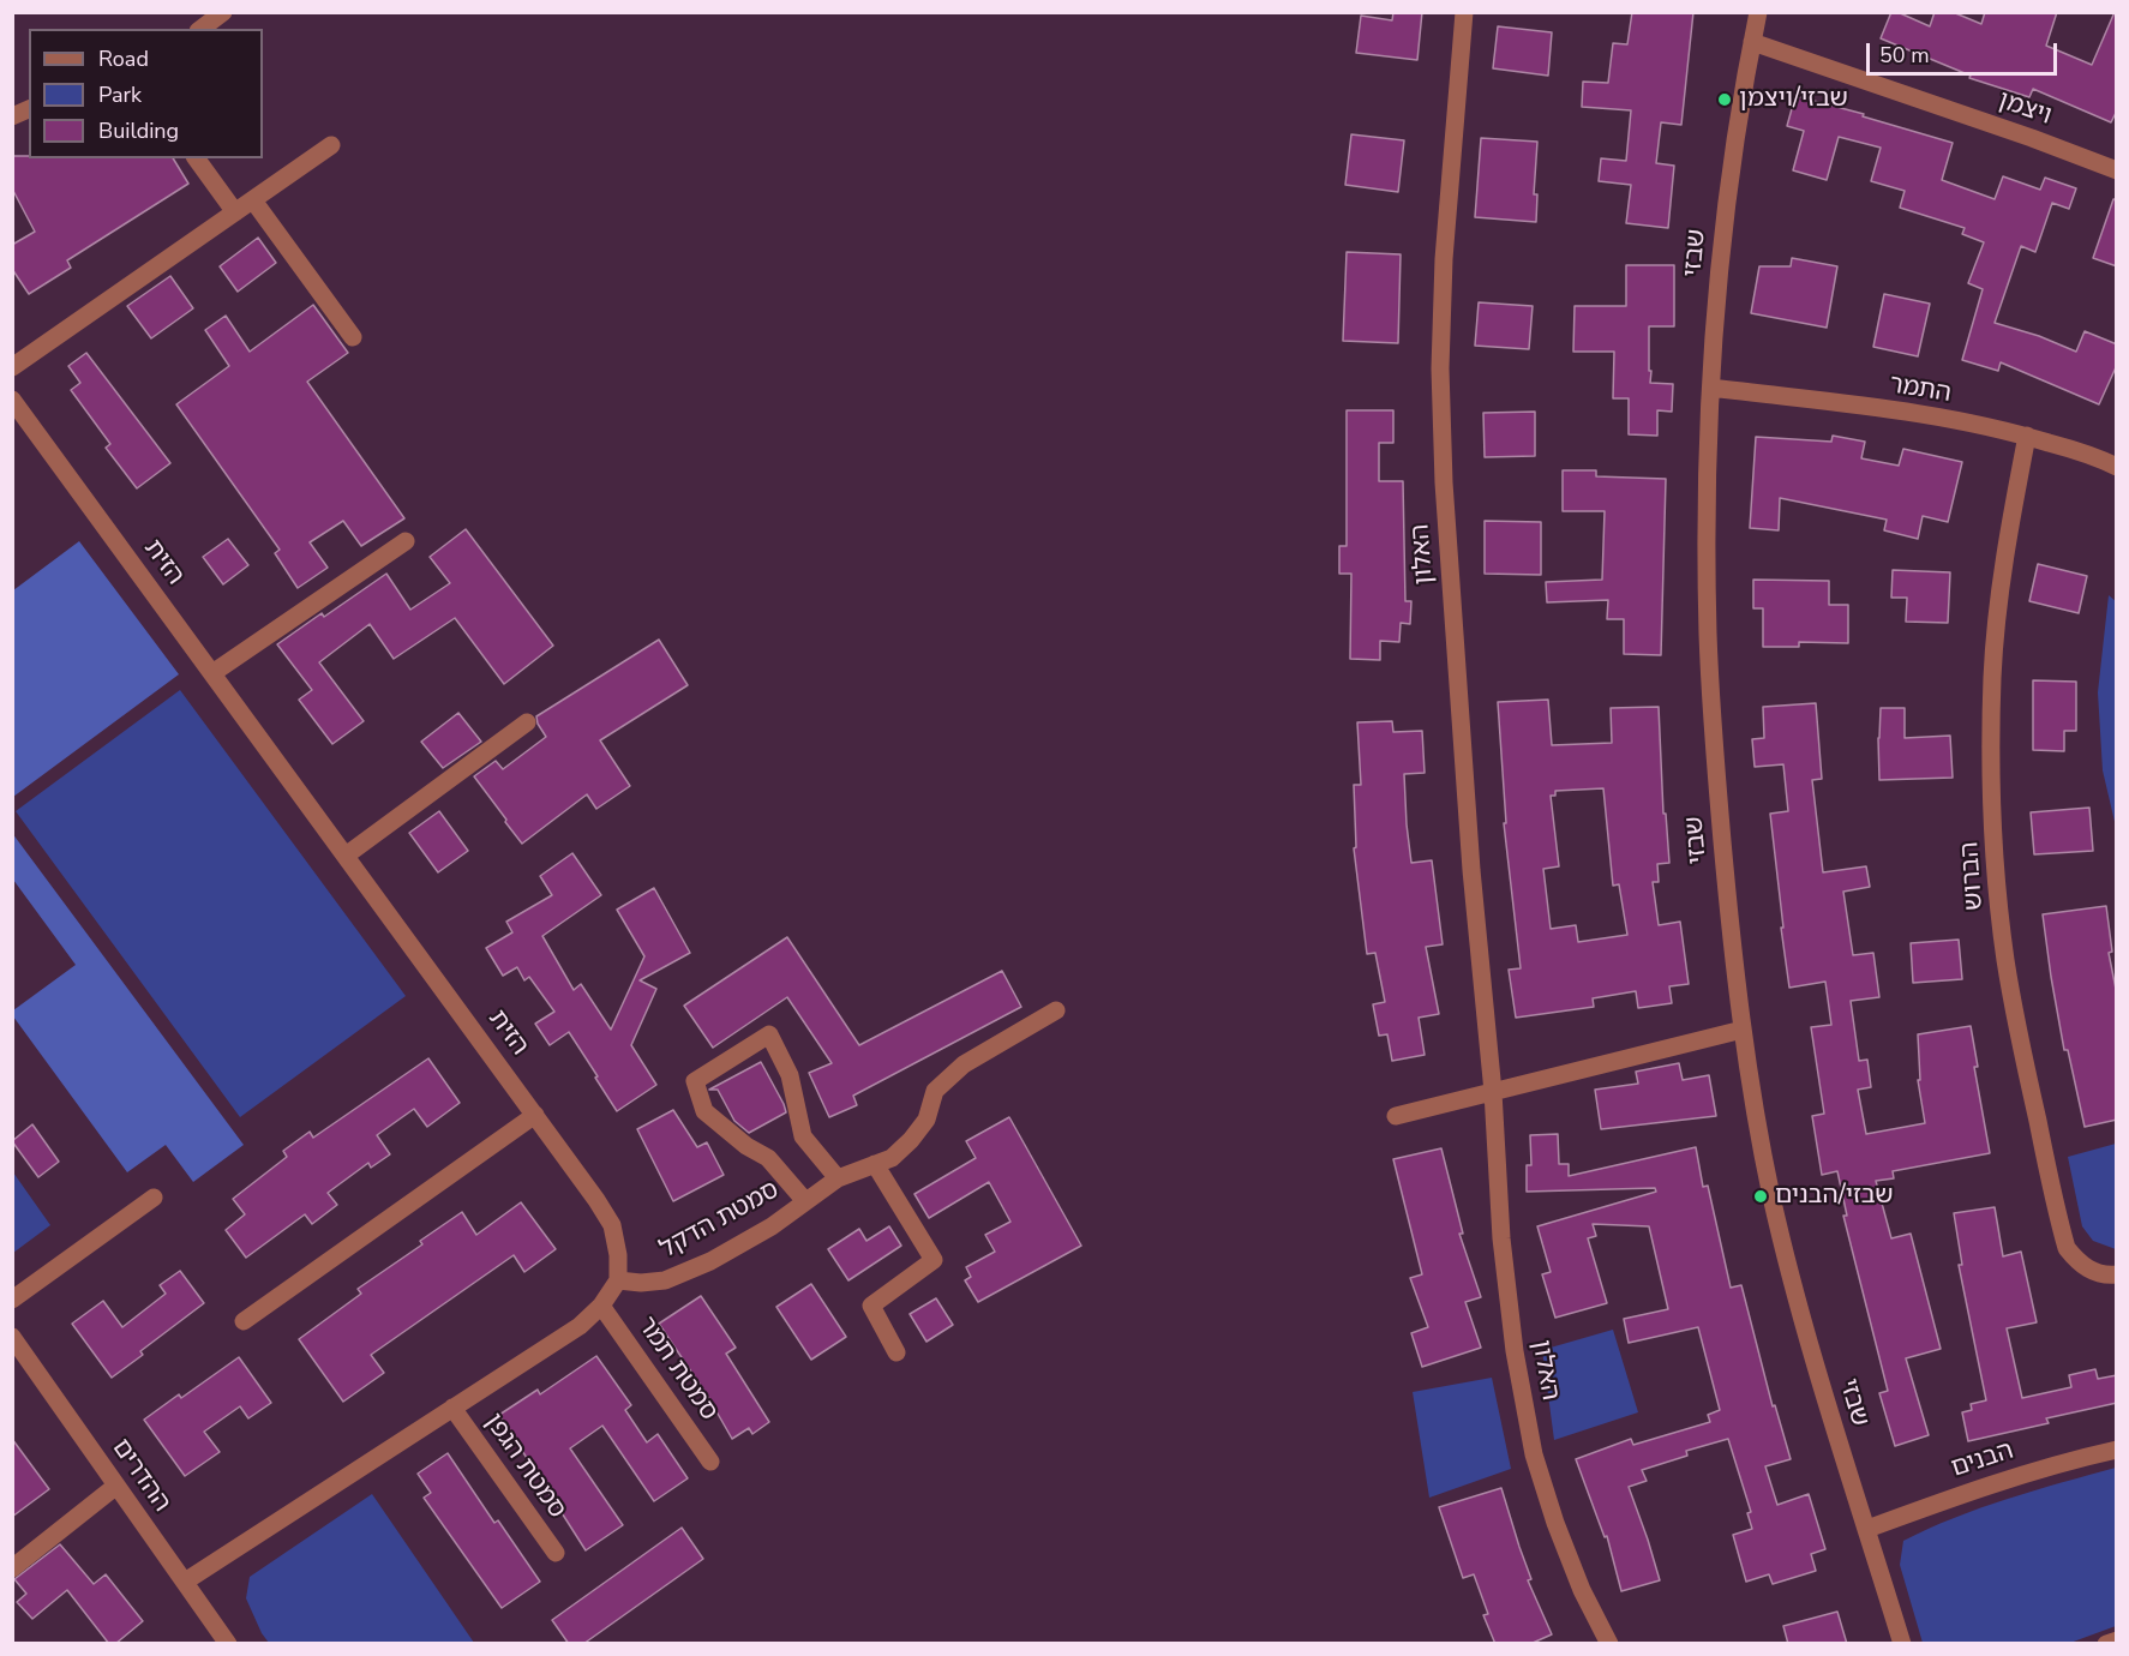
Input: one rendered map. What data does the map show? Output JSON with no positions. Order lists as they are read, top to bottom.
{
  "streets": {
    "street": [
      "ויצמן",
      "שבזי",
      "התמר",
      "האלון",
      "הזית",
      "הברוש",
      "סמטת הדקל",
      "סמטת תמר",
      "הבנים",
      "סמטת הגפן",
      "ההדרים"
    ]
  },
  "crossings": [
    ["ויצמן", "שבזי"],
    ["שבזי", "התמר"],
    ["שבזי", "הבנים"],
    ["התמר", "הברוש"],
    ["הזית", "סמטת הדקל"]
  ],
  "places": ["שבזי/ויצמן", "שבזי/הבנים"],
  "legend": ["Road", "Park", "Building"],
  "scale_bar": "50 m"
}
